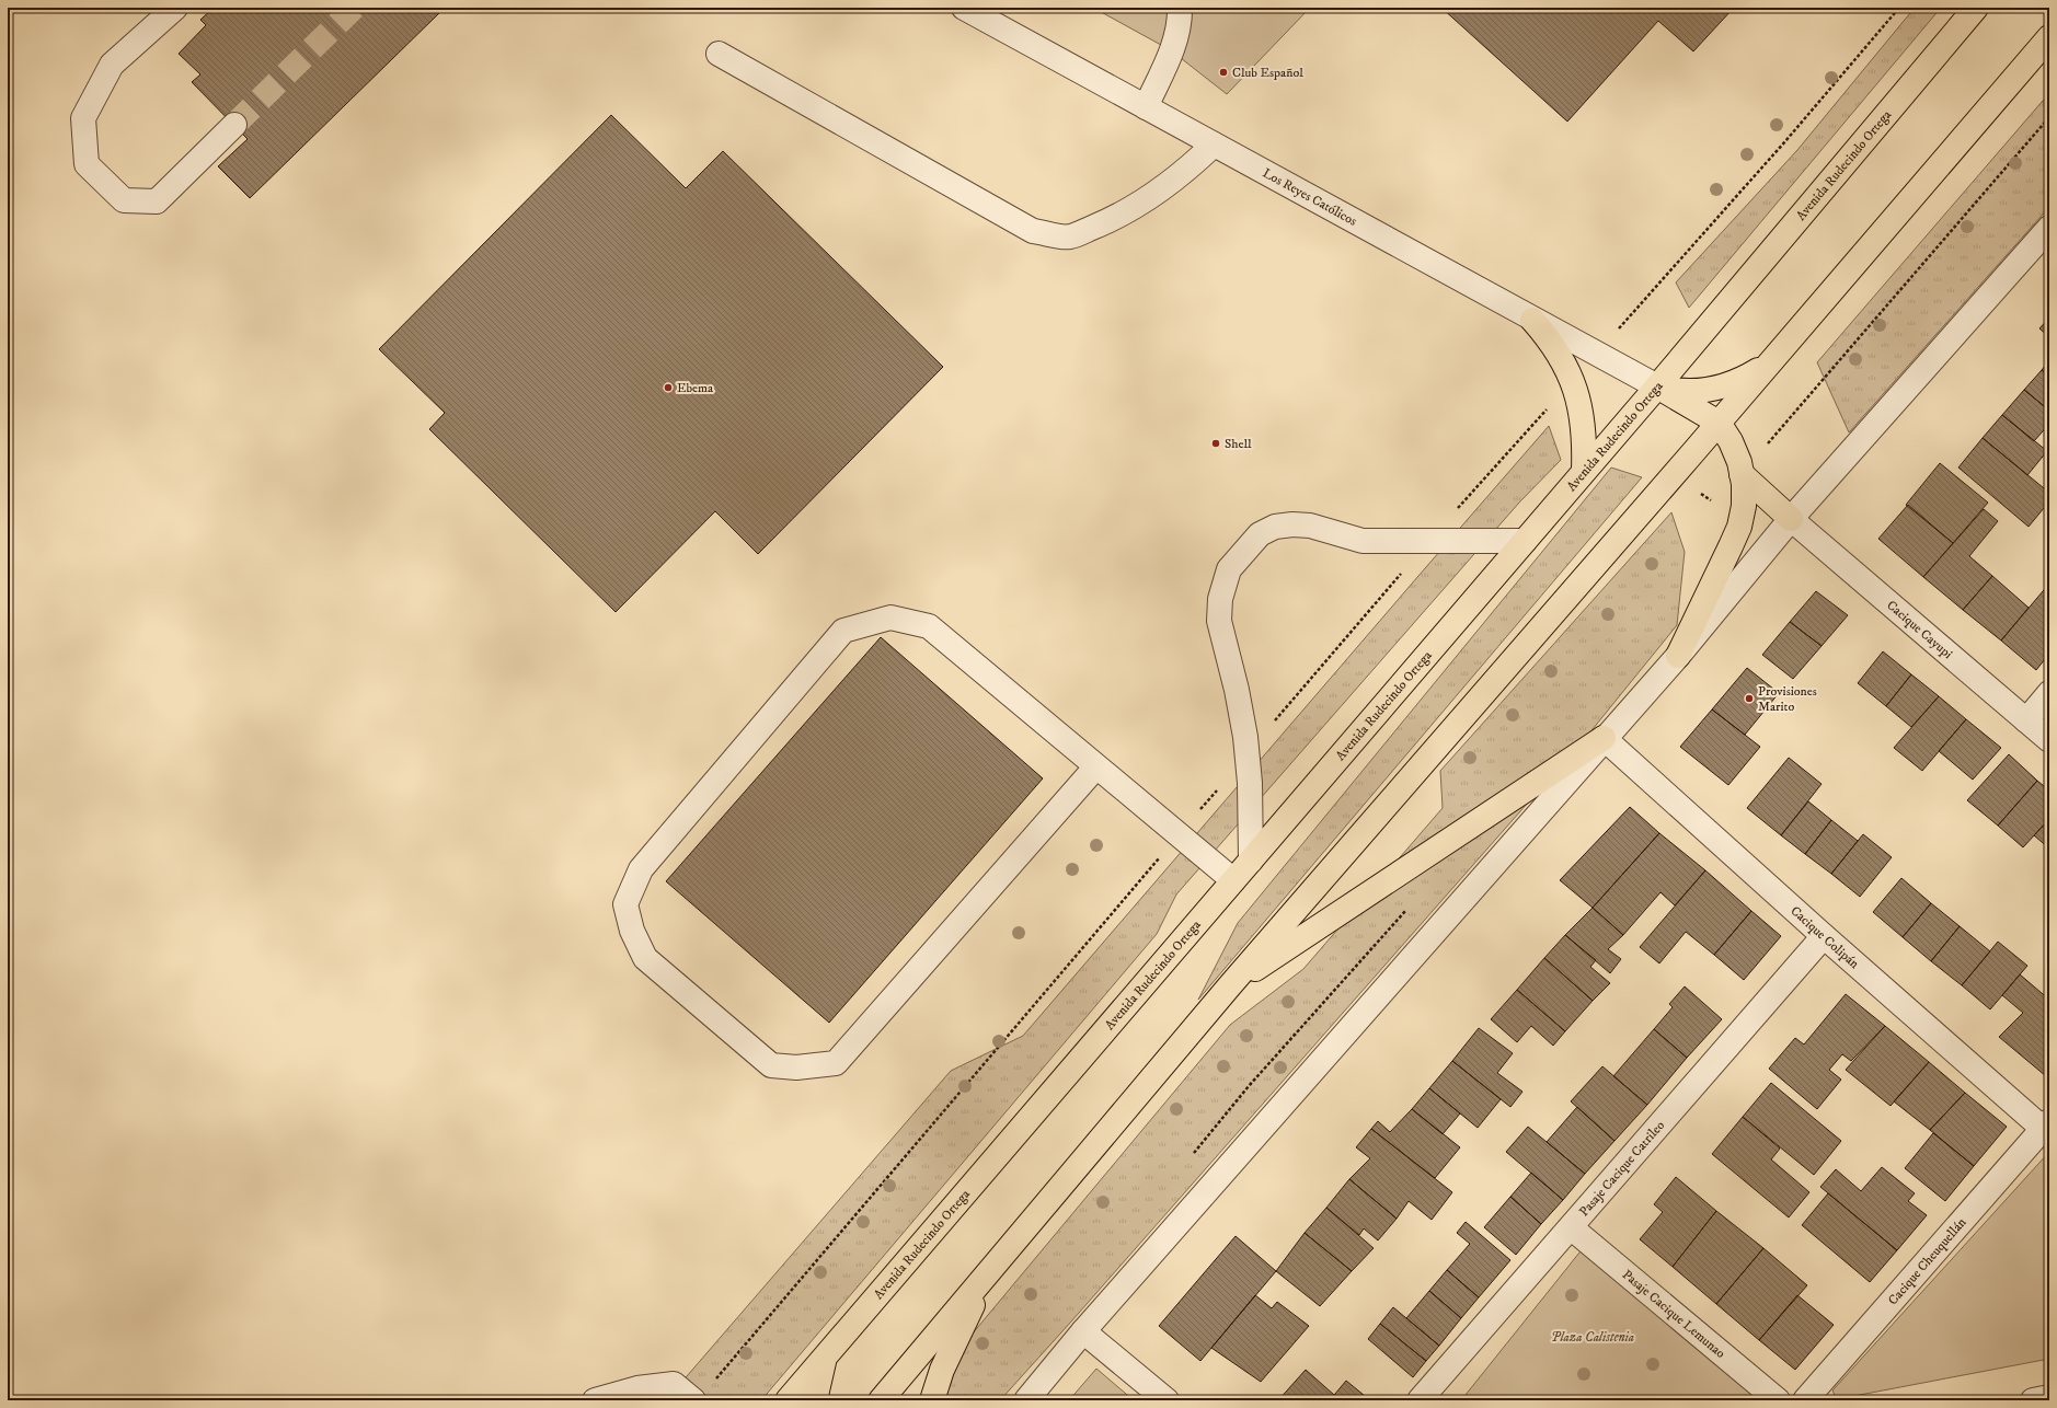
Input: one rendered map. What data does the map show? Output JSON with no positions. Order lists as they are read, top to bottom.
{
  "streets": {
    "main road": ["Avenida Rudecindo Ortega"],
    "street": [
      "Los Reyes Católicos",
      "Cacique Cayupi",
      "Cacique Colipán",
      "Pasaje Cacique Catrileo",
      "Cacique Cheuquellán",
      "Pasaje Cacique Lemunao"
    ]
  },
  "crossings": [
    ["Avenida Rudecindo Ortega", "Los Reyes Católicos"],
    ["Cacique Colipán", "Pasaje Cacique Catrileo"],
    ["Cacique Colipán", "Cacique Cheuquellán"],
    ["Pasaje Cacique Catrileo", "Pasaje Cacique Lemunao"]
  ],
  "parks": ["Plaza Calistenia"],
  "places": [
    "Club Español",
    "Ebema",
    "Shell",
    "Provisiones Marito"
  ]
}
